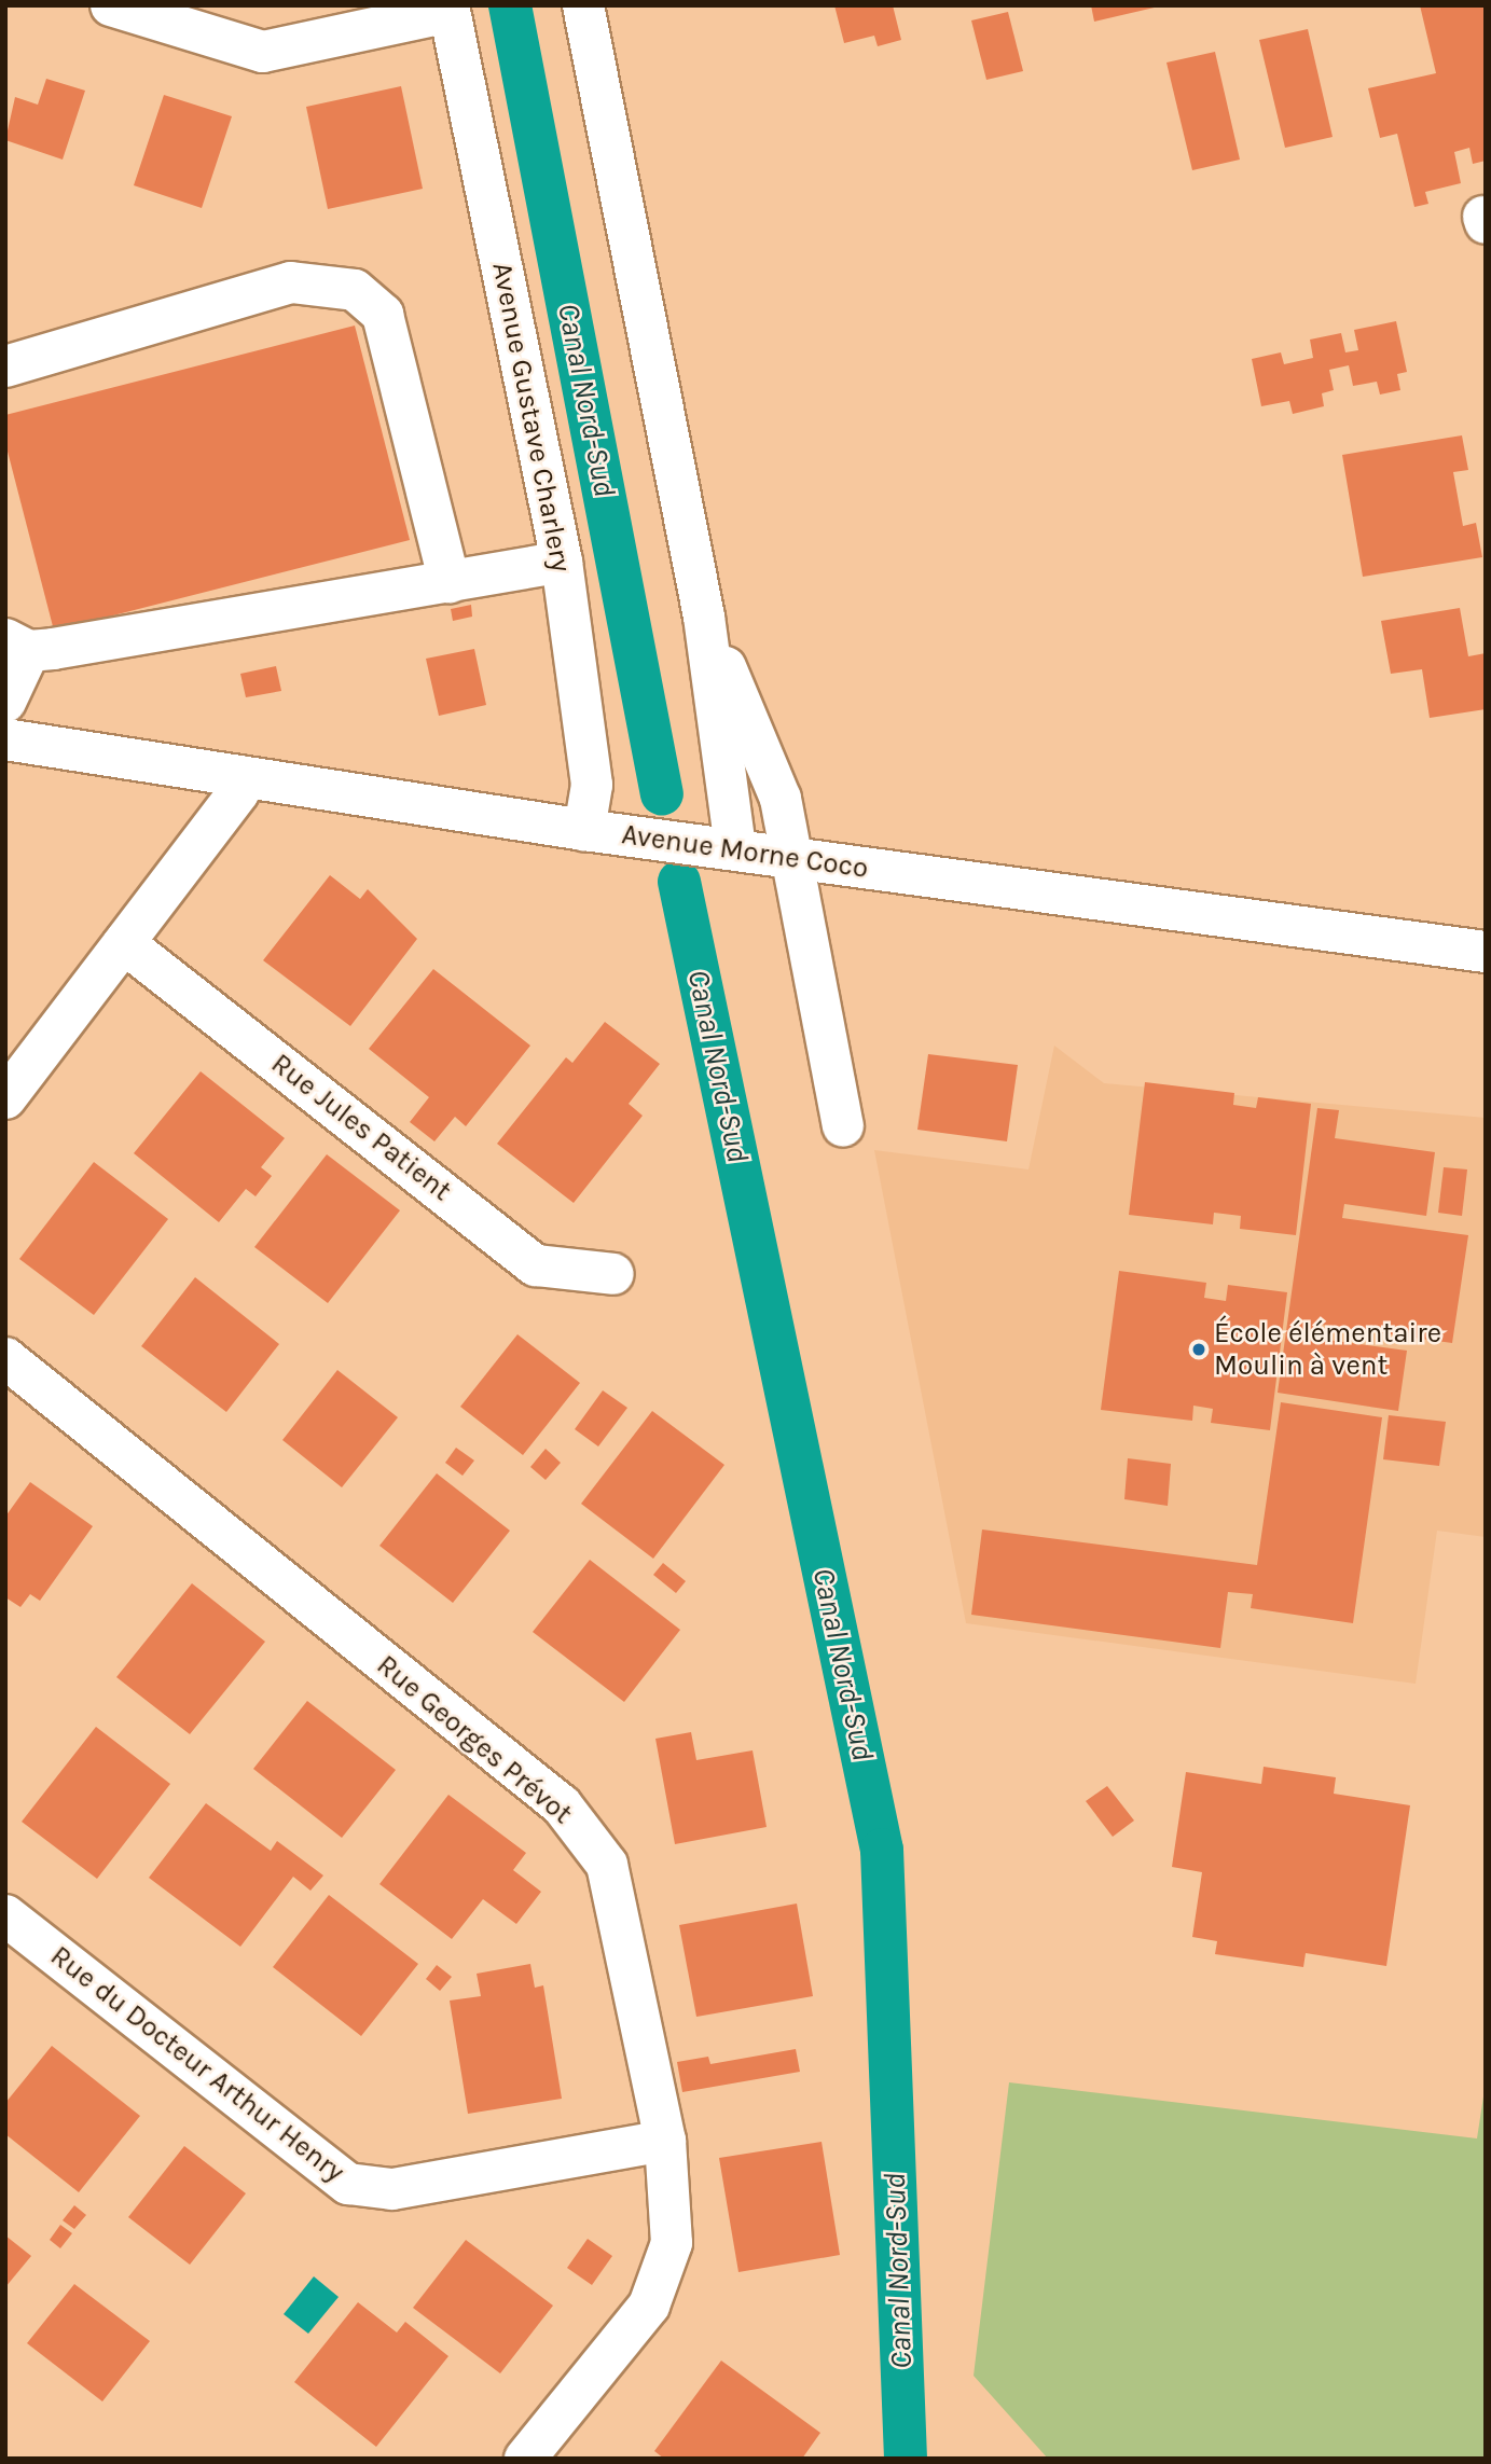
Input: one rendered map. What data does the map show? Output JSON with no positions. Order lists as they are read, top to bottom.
{
  "streets": {
    "street": [
      "Avenue Gustave Charlery",
      "Avenue Morne Coco",
      "Rue Jules Patient",
      "Rue Georges Prévot",
      "Rue du Docteur Arthur Henry"
    ]
  },
  "crossings": [
    ["Avenue Gustave Charlery", "Avenue Morne Coco"],
    ["Rue Georges Prévot", "Rue du Docteur Arthur Henry"]
  ],
  "water": ["Canal Nord-Sud"],
  "places": ["École élémentaire Moulin à vent"]
}
